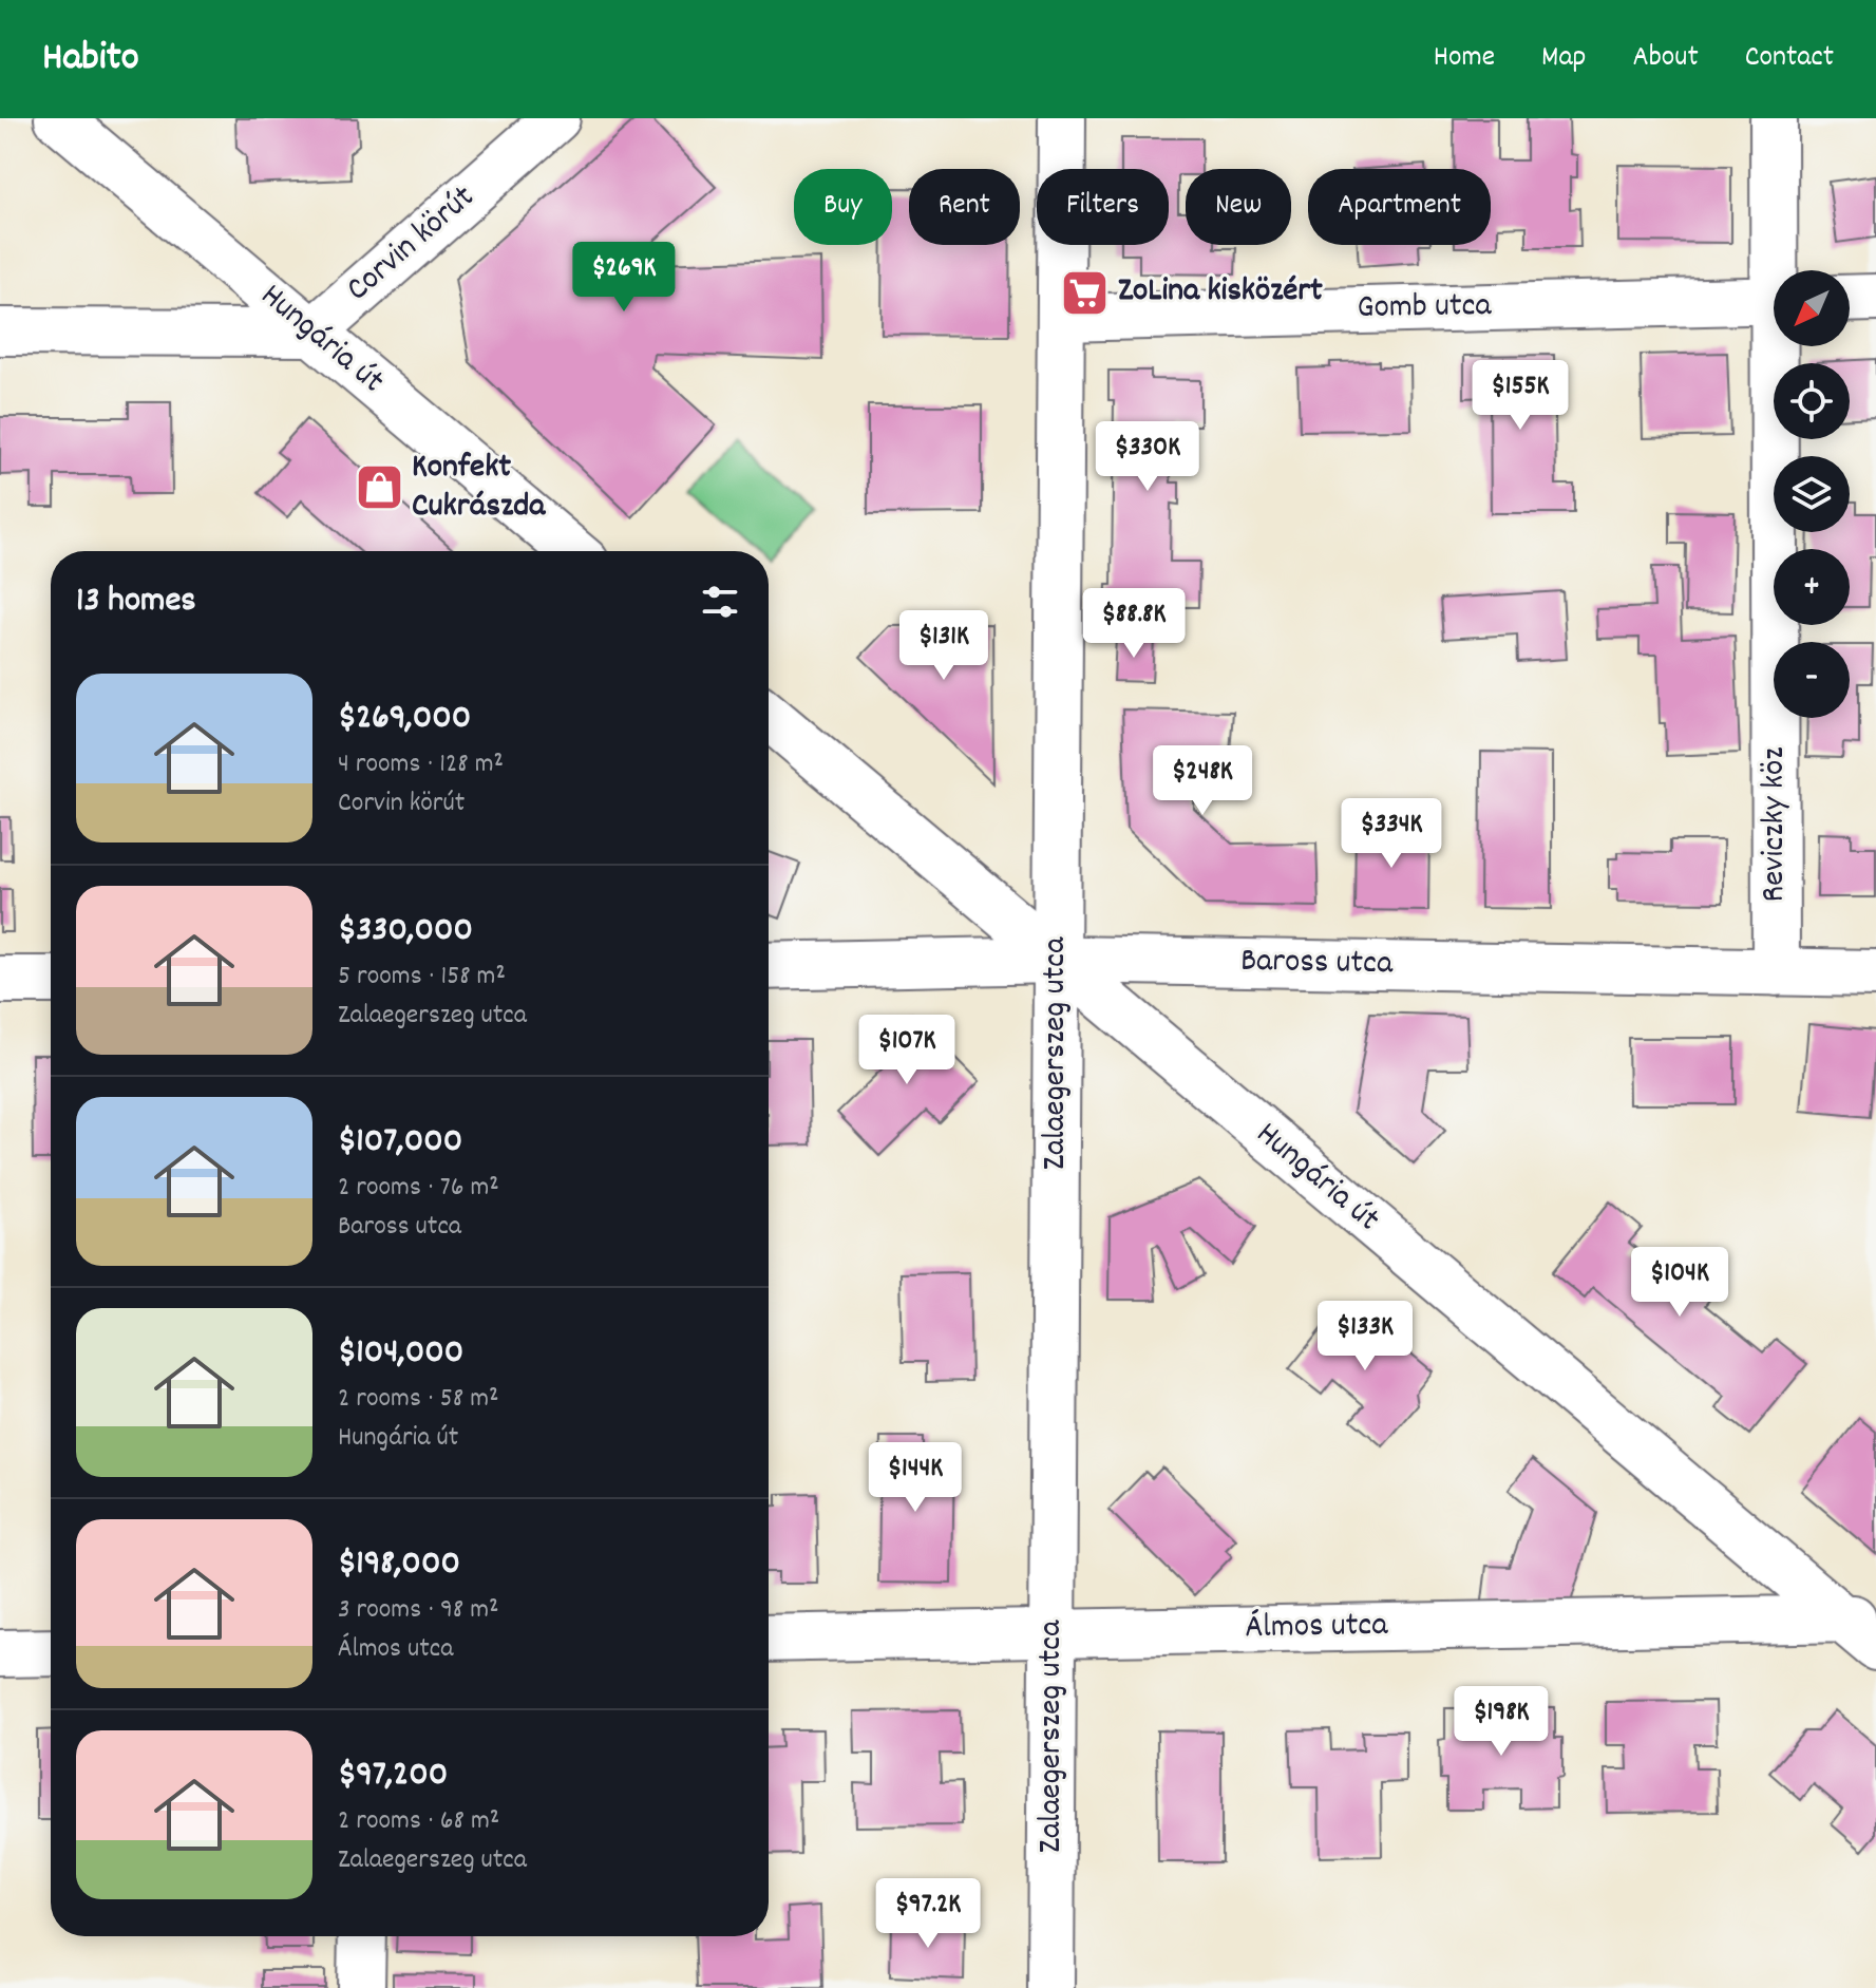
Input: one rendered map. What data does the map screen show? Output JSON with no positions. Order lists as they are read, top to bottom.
{
  "streets": {
    "street": [
      "Corvin körút",
      "Gomb utca",
      "Hungária út",
      "Reviczky köz",
      "Baross utca",
      "Zalaegerszeg utca",
      "Álmos utca"
    ]
  },
  "crossings": [
    ["Corvin körút", "Hungária út"],
    ["Gomb utca", "Zalaegerszeg utca"],
    ["Hungária út", "Baross utca"],
    ["Hungária út", "Zalaegerszeg utca"],
    ["Hungária út", "Álmos utca"],
    ["Reviczky köz", "Baross utca"],
    ["Baross utca", "Zalaegerszeg utca"],
    ["Zalaegerszeg utca", "Álmos utca"]
  ],
  "places": {
    "supermarket": ["ZoLina kisközért"],
    "shop": ["Konfekt Cukrászda"]
  },
  "north": "bottom left",
  "page": {
    "header": "Habito",
    "nav": [
      "Home",
      "Map",
      "About",
      "Contact"
    ],
    "chip": [
      "Buy",
      "Rent",
      "Filters",
      "New",
      "Apartment"
    ],
    "price": [
      "$269K",
      "$155K",
      "$330K",
      "$88.8K",
      "$131K",
      "$248K",
      "$334K",
      "$107K",
      "$104K",
      "$133K",
      "$144K",
      "$198K",
      "$97.2K"
    ],
    "map_buttons": ["+", "−"],
    "heading": "13 homes",
    "list": [
      {
        "name": "$269,000",
        "note": "4 rooms · 128 m² · Corvin körút"
      },
      {
        "name": "$330,000",
        "note": "5 rooms · 158 m² · Zalaegerszeg utca"
      },
      {
        "name": "$107,000",
        "note": "2 rooms · 76 m² · Baross utca"
      },
      {
        "name": "$104,000",
        "note": "2 rooms · 58 m² · Hungária út"
      },
      {
        "name": "$198,000",
        "note": "3 rooms · 98 m² · Álmos utca"
      },
      {
        "name": "$97,200",
        "note": "2 rooms · 68 m² · Zalaegerszeg utca"
      }
    ]
  }
}
